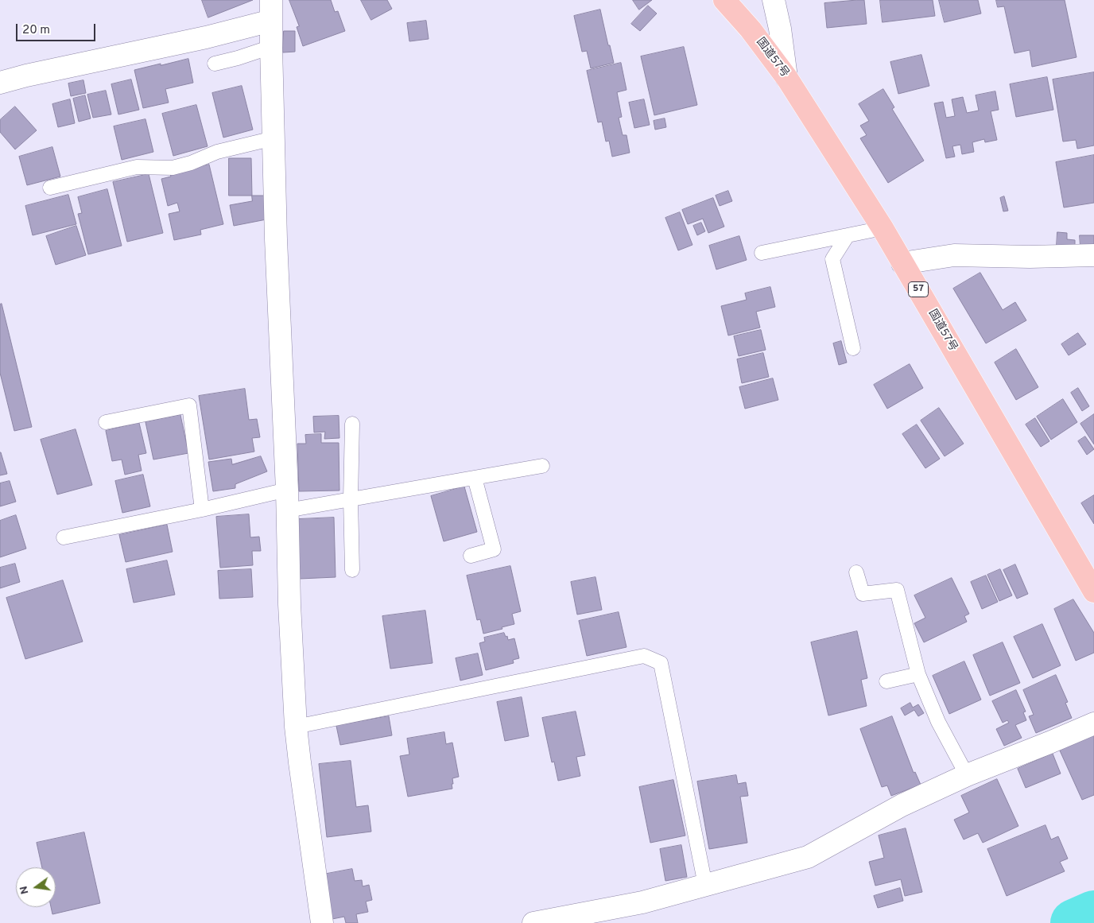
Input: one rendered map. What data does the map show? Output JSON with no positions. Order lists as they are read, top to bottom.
{
  "streets": {
    "highway": ["国道57号", "57"]
  },
  "scale_bar": "20 m",
  "north": "left"
}
